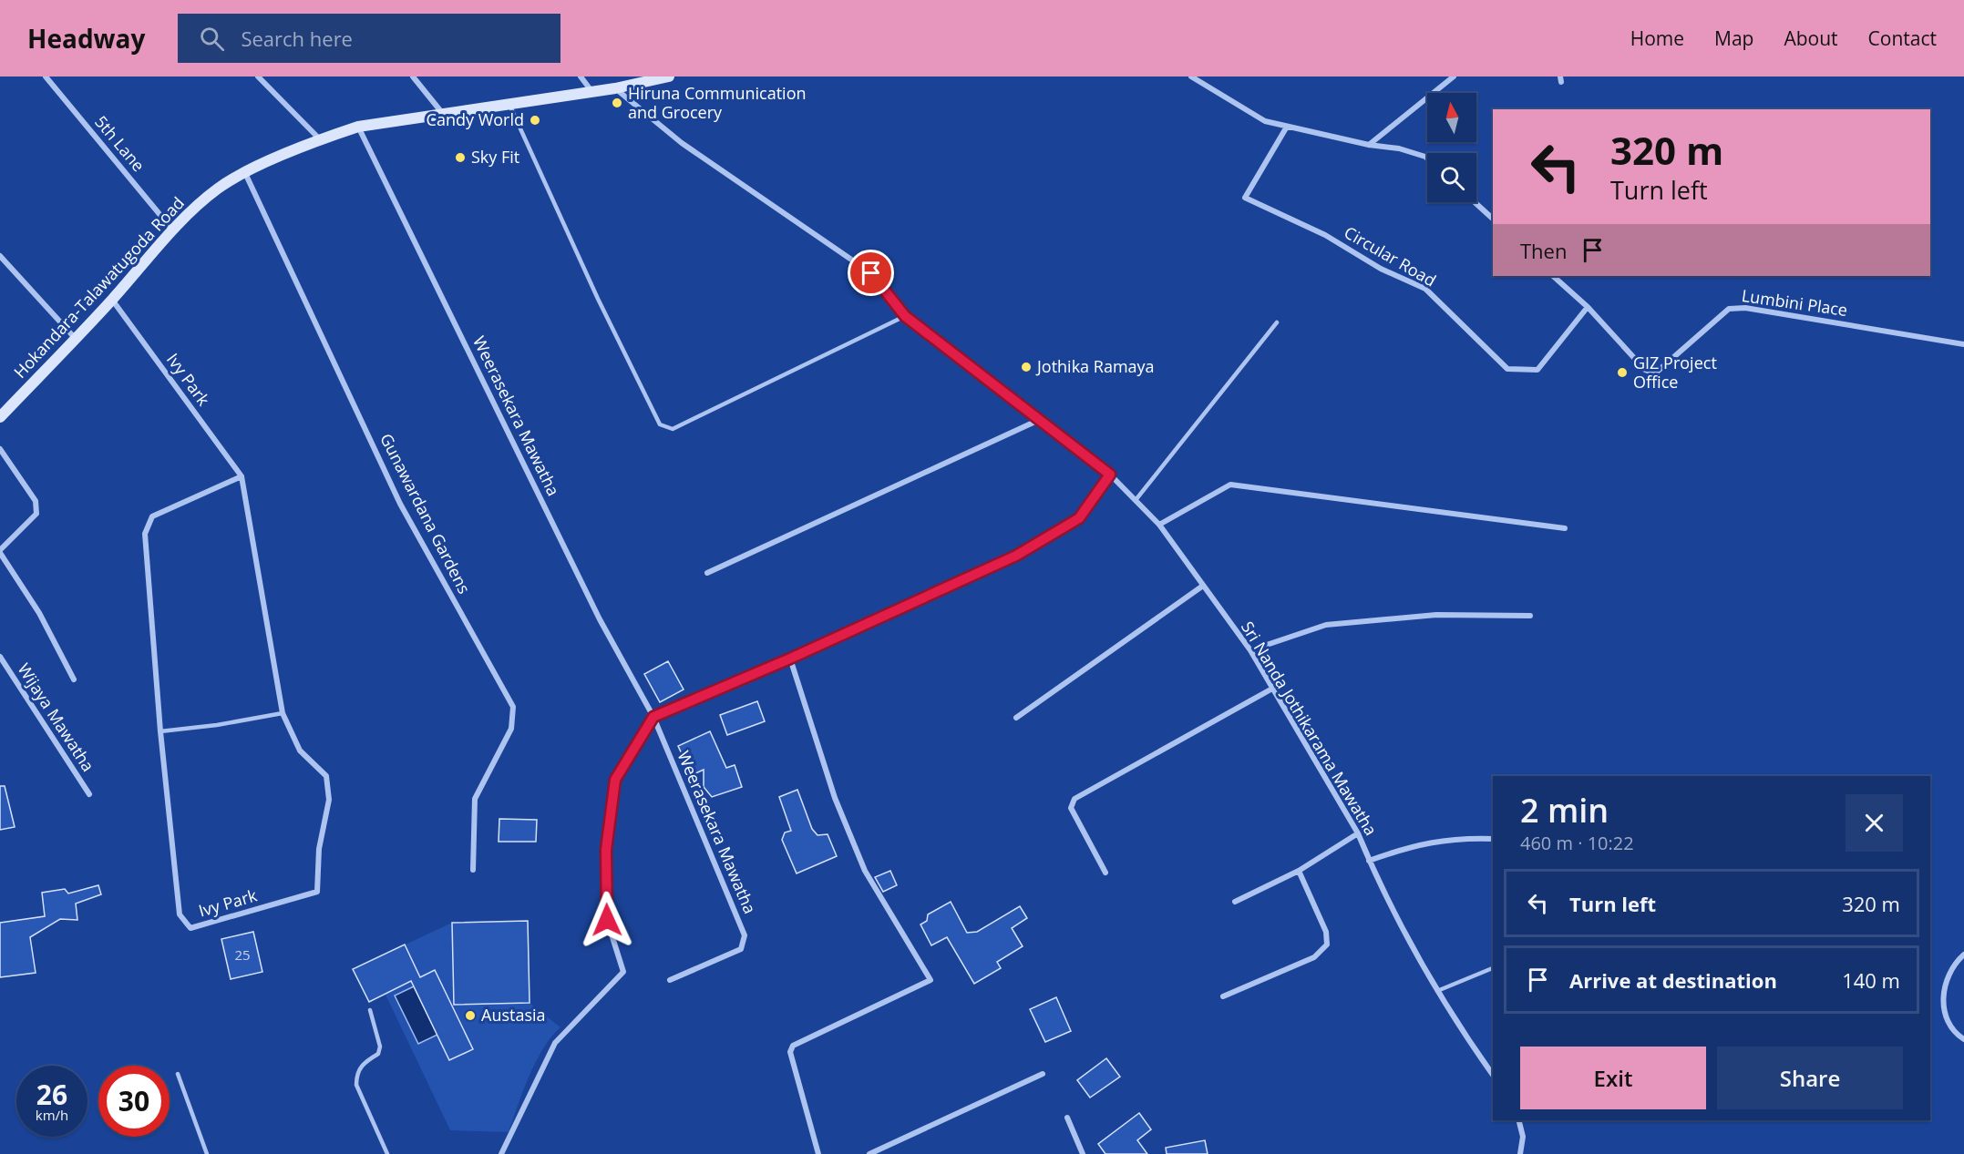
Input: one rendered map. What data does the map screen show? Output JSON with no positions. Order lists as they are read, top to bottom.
{
  "streets": {
    "main road": ["Hokandara-Talawatugoda Road"],
    "street": [
      "5th Lane",
      "Circular Road",
      "Lumbini Place",
      "Ivy Park",
      "Weerasekara Mawatha",
      "Gunawardana Gardens",
      "Wijaya Mawatha",
      "Sri Nanda Jothikarama Mawatha"
    ]
  },
  "crossings": [
    ["5th Lane", "Hokandara-Talawatugoda Road"],
    ["Circular Road", "Lumbini Place"],
    ["Hokandara-Talawatugoda Road", "Ivy Park"],
    ["Hokandara-Talawatugoda Road", "Weerasekara Mawatha"],
    ["Hokandara-Talawatugoda Road", "Gunawardana Gardens"],
    ["Hokandara-Talawatugoda Road", "Sri Nanda Jothikarama Mawatha"]
  ],
  "places": [
    "Hiruna Communication and Grocery",
    "Candy World",
    "Sky Fit",
    "Jothika Ramaya",
    "GIZ Project Office",
    "Austasia"
  ],
  "house_numbers": ["25"],
  "north": "top",
  "page": {
    "header": "Headway",
    "search": "Search here",
    "nav": [
      "Home",
      "Map",
      "About",
      "Contact"
    ],
    "turn": ["320 m", "Turn left"],
    "then": "Then",
    "heading": ["2 min", "460 m · 10:22"],
    "list": [
      {
        "name": "Turn left",
        "value": "320 m"
      },
      {
        "name": "Arrive at destination",
        "value": "140 m"
      }
    ],
    "buttons": ["Exit", "Share"],
    "speed": "26 km/h",
    "limit": "30"
  }
}
